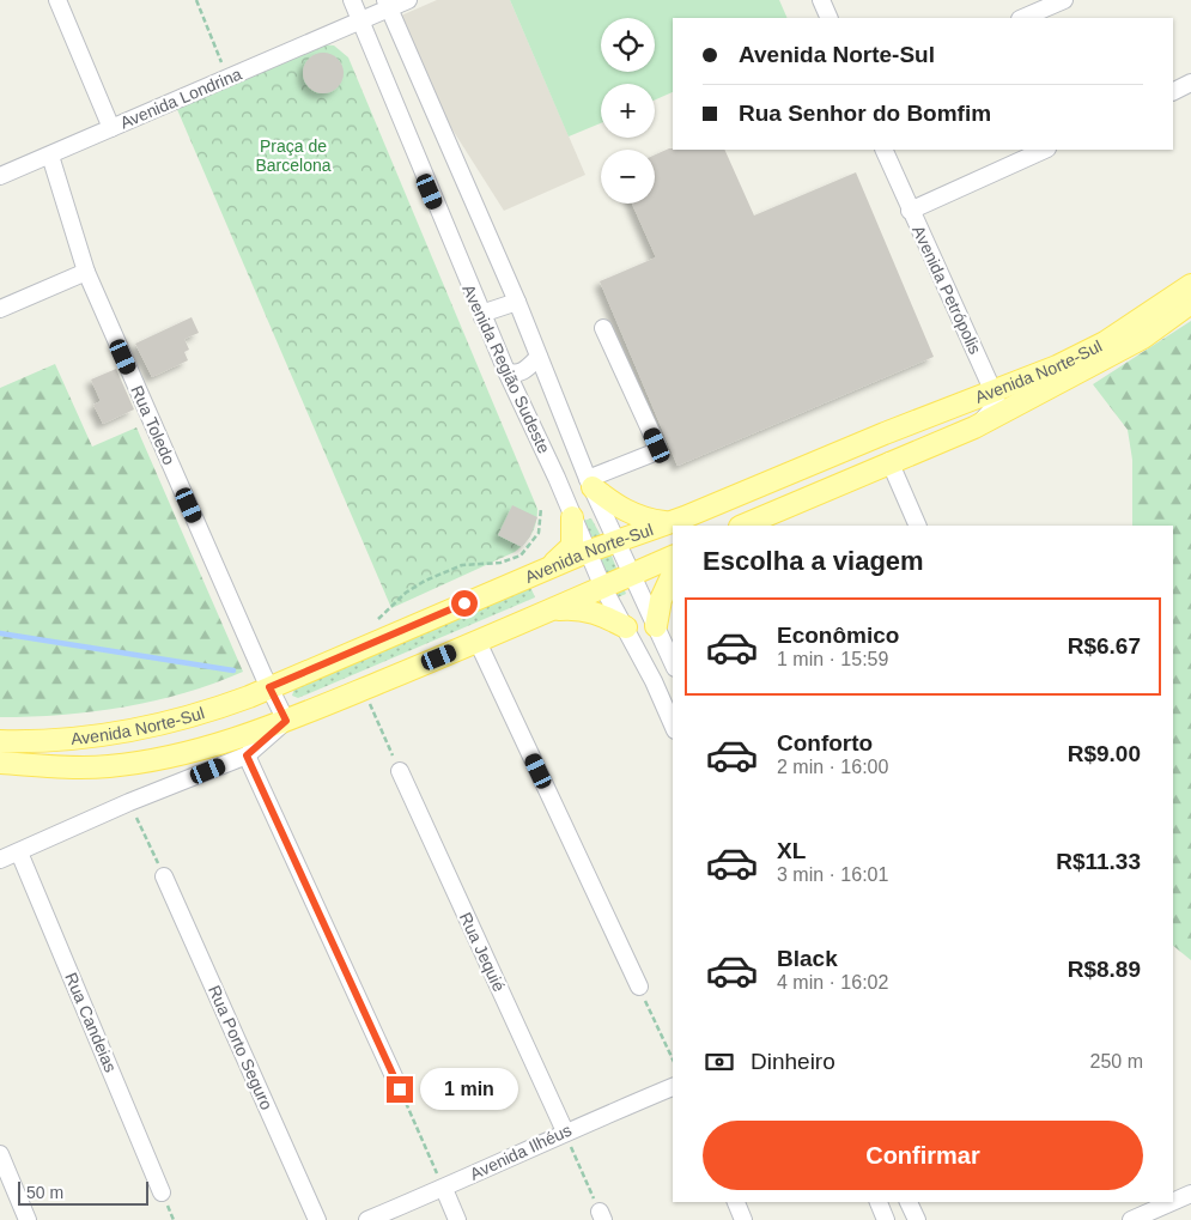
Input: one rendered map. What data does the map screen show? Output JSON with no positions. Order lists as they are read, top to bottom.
{
  "streets": {
    "main road": ["Avenida Norte-Sul"],
    "street": [
      "Avenida Londrina",
      "Avenida Petrópolis",
      "Avenida Região Sudeste",
      "Rua Toledo",
      "Rua Jequié",
      "Rua Candeias",
      "Rua Porto Seguro",
      "Avenida Ilhéus"
    ]
  },
  "crossings": [
    ["Avenida Londrina", "Avenida Região Sudeste"],
    ["Avenida Londrina", "Rua Toledo"],
    ["Avenida Petrópolis", "Avenida Norte-Sul"],
    ["Avenida Região Sudeste", "Avenida Norte-Sul"],
    ["Avenida Norte-Sul", "Rua Toledo"],
    ["Rua Jequié", "Avenida Ilhéus"]
  ],
  "parks": ["Praça de Barcelona"],
  "scale_bar": "50 m",
  "page": {
    "map_buttons": ["+", "−"],
    "banner": ["Avenida Norte-Sul", "Rua Senhor do Bomfim"],
    "heading": "Escolha a viagem",
    "list": [
      {
        "name": "Econômico",
        "note": "1 min · 15:59",
        "value": "R$6.67"
      },
      {
        "name": "Conforto",
        "note": "2 min · 16:00",
        "value": "R$9.00"
      },
      {
        "name": "XL",
        "note": "3 min · 16:01",
        "value": "R$11.33"
      },
      {
        "name": "Black",
        "note": "4 min · 16:02",
        "value": "R$8.89"
      }
    ],
    "pay": ["Dinheiro", "250 m"],
    "bubble": "1 min",
    "buttons": "Confirmar",
    "scale": "50 m"
  }
}
